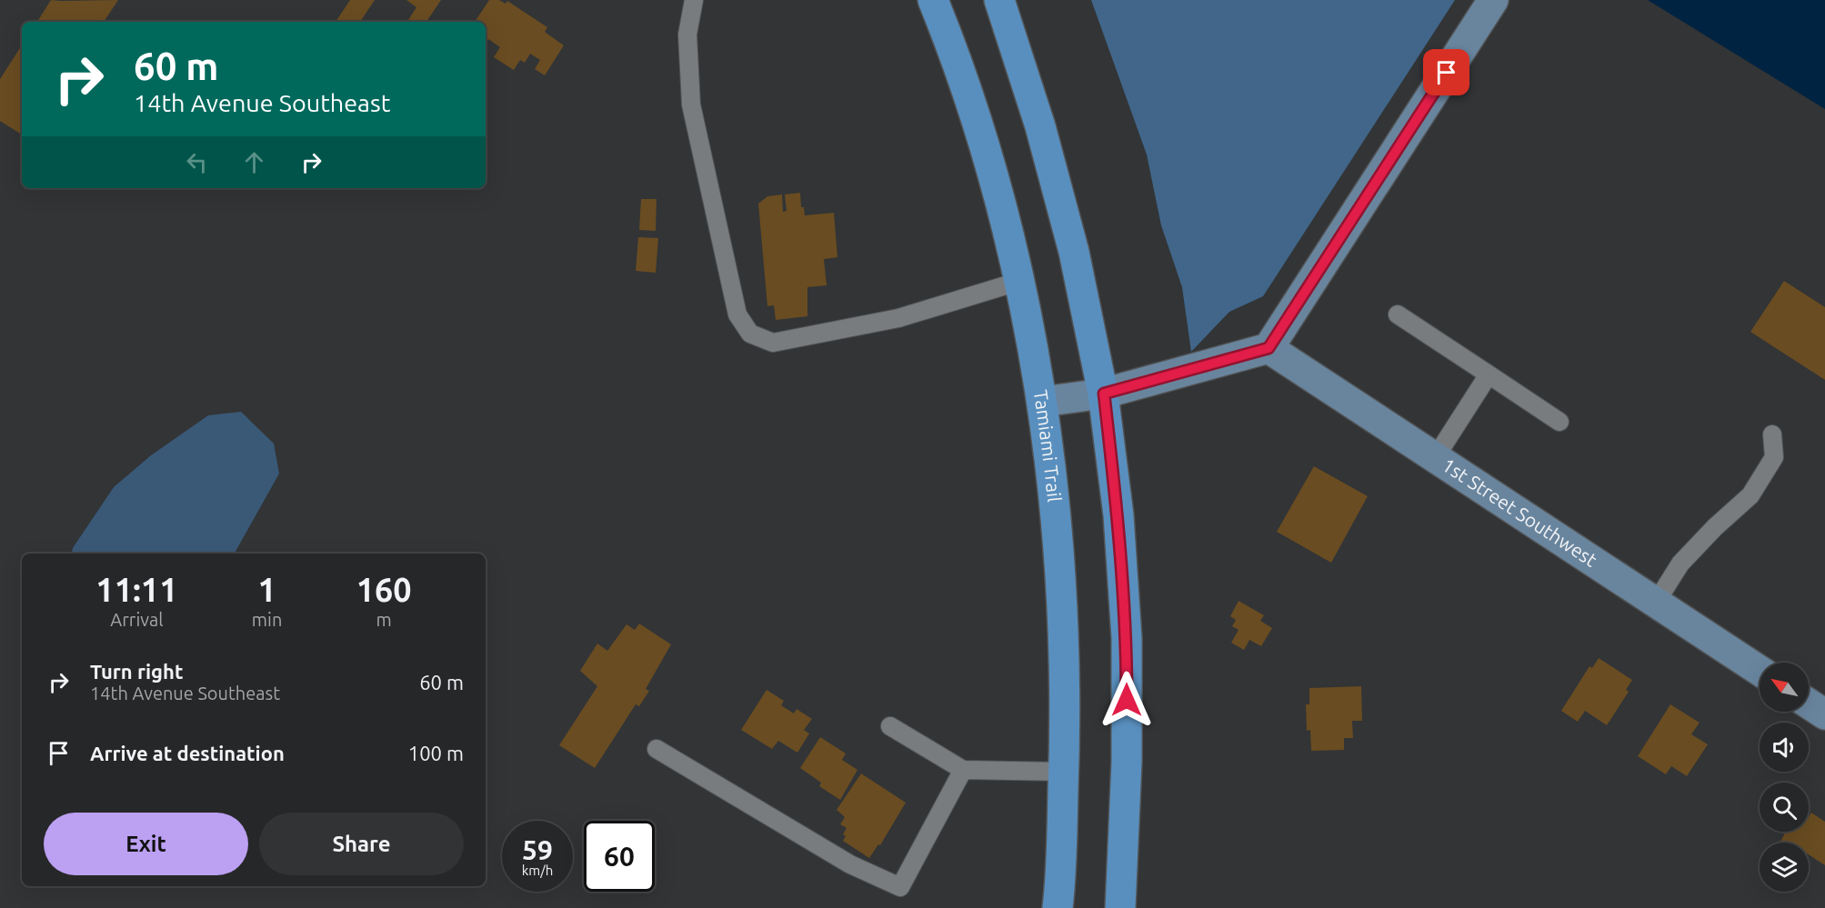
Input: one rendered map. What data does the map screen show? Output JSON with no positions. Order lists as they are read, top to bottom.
{
  "streets": {
    "main road": ["Tamiami Trail"],
    "street": ["1st Street Southwest"]
  },
  "north": "top left",
  "page": {
    "turn": ["60 m", "14th Avenue Southeast"],
    "eta": [
      "11:11",
      "Arrival",
      "1",
      "min",
      "160",
      "m"
    ],
    "list": [
      {
        "name": "Turn right",
        "note": "14th Avenue Southeast",
        "value": "60 m"
      },
      {
        "name": "Arrive at destination",
        "value": "100 m"
      }
    ],
    "buttons": ["Exit", "Share"],
    "speed": "59 km/h",
    "limit": "60"
  }
}
